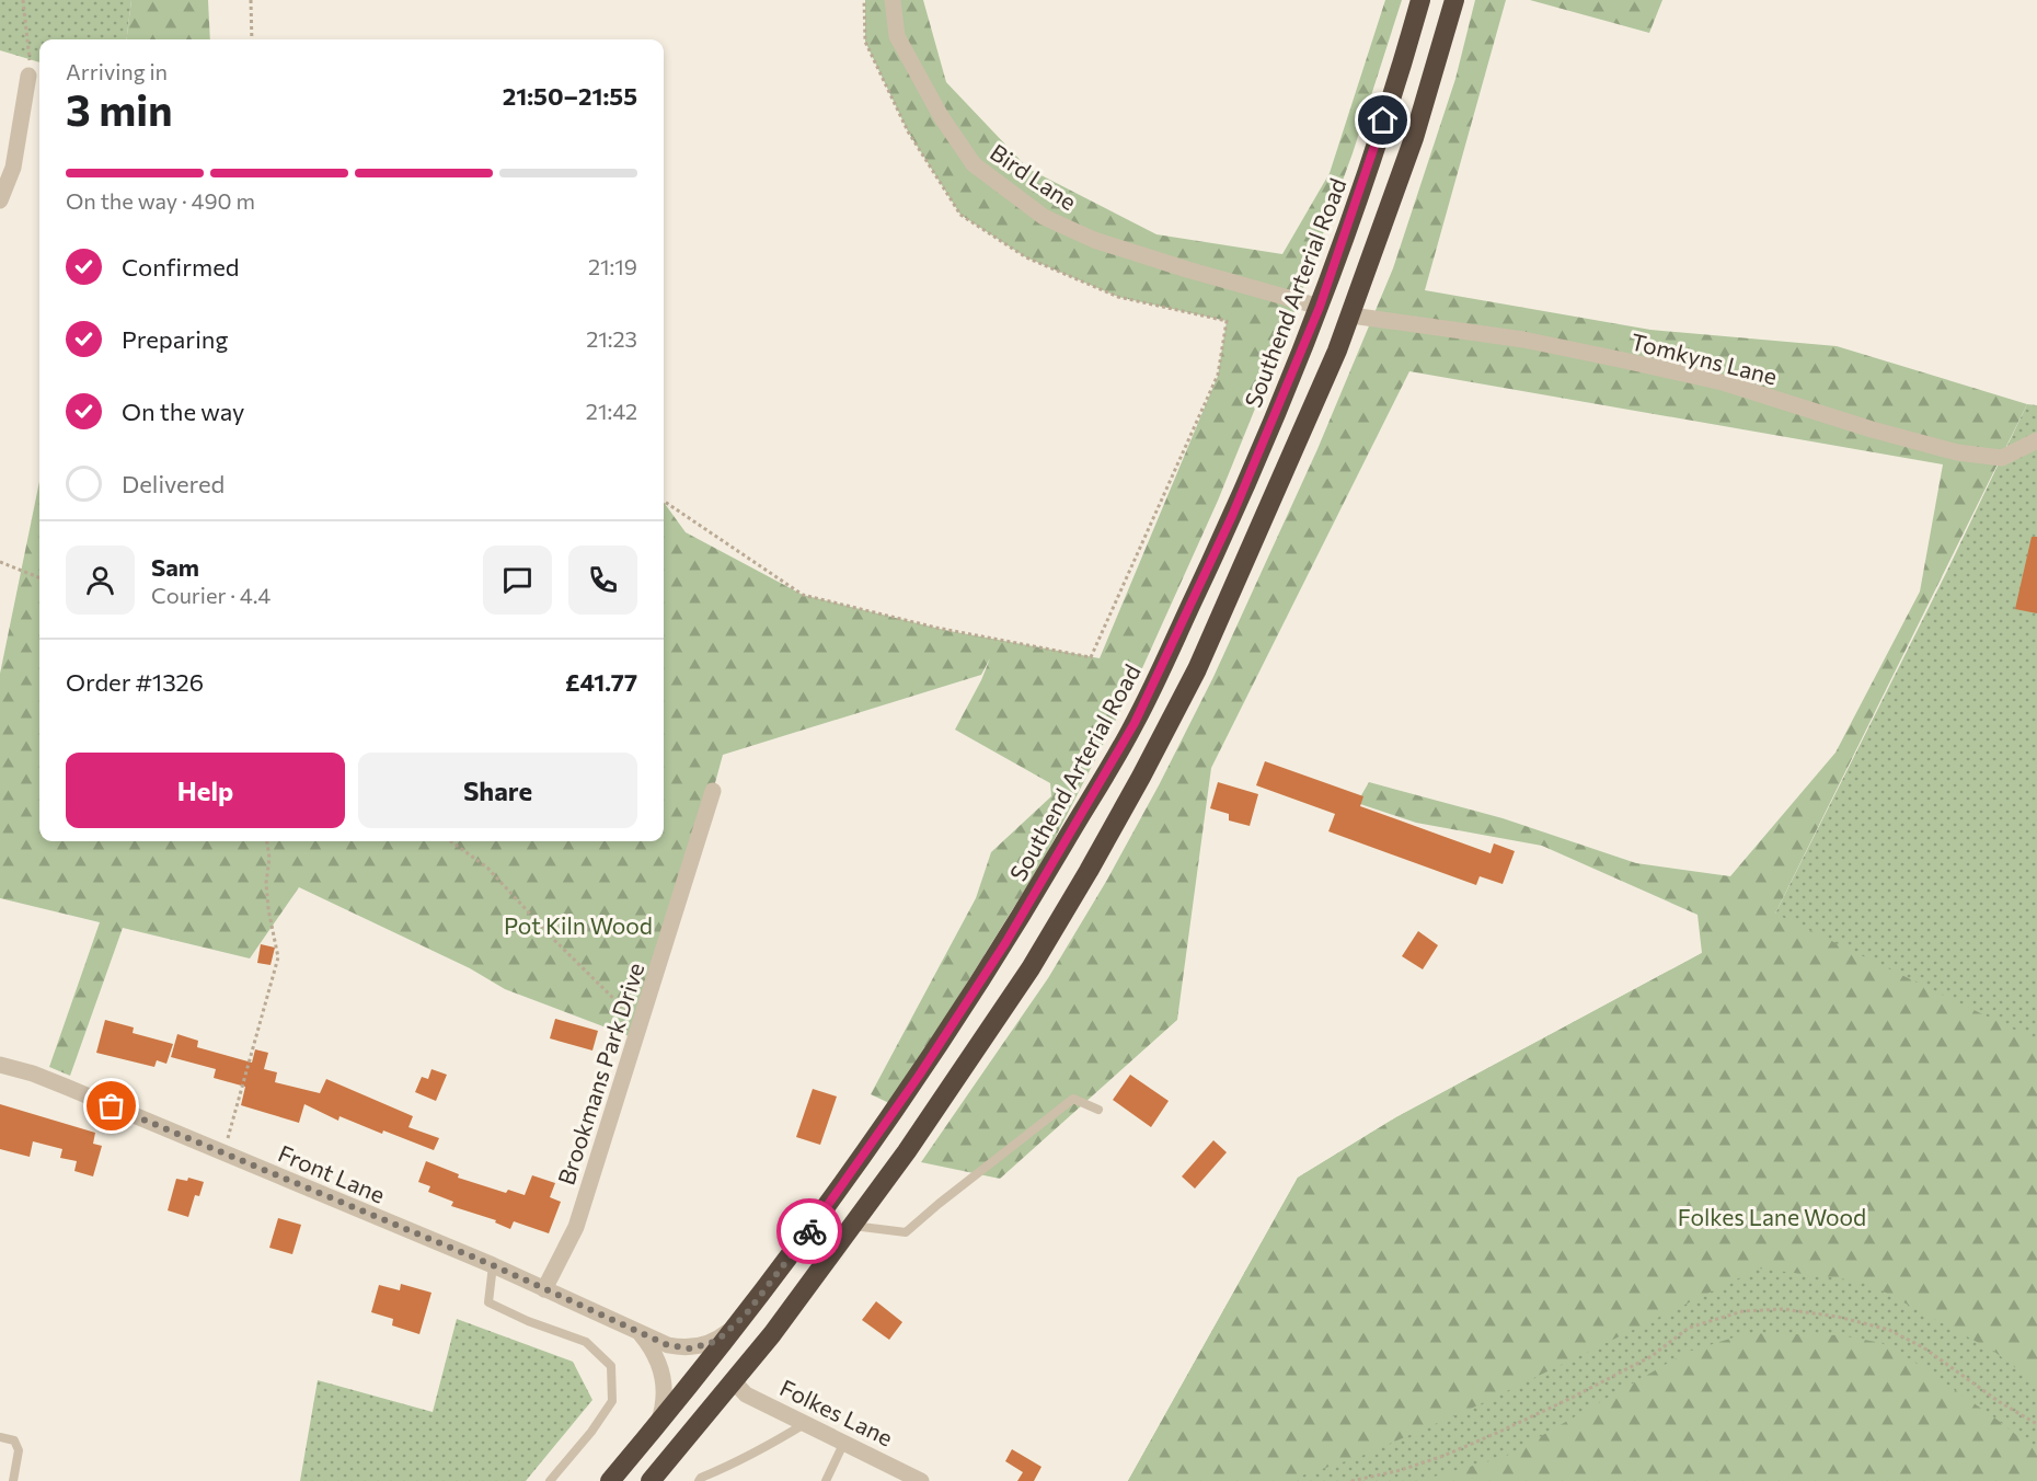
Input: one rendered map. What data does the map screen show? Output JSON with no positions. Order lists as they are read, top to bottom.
{
  "streets": {
    "highway": ["Southend Arterial Road"],
    "street": [
      "Bird Lane",
      "Tomkyns Lane",
      "Brookmans Park Drive",
      "Front Lane",
      "Folkes Lane"
    ]
  },
  "crossings": [
    ["Bird Lane", "Southend Arterial Road"],
    ["Southend Arterial Road", "Front Lane"],
    ["Brookmans Park Drive", "Front Lane"]
  ],
  "parks": ["Pot Kiln Wood", "Folkes Lane Wood"],
  "page": {
    "heading": ["3 min", "Arriving in", "21:50–21:55"],
    "panel": [
      "Sam",
      "Courier · 4.4",
      "Order #1326",
      "£41.77"
    ],
    "bar": "On the way · 490 m",
    "list": [
      ["Confirmed", "21:19"],
      ["Preparing", "21:23"],
      ["On the way", "21:42"],
      "Delivered"
    ],
    "buttons": ["Help", "Share"]
  }
}
